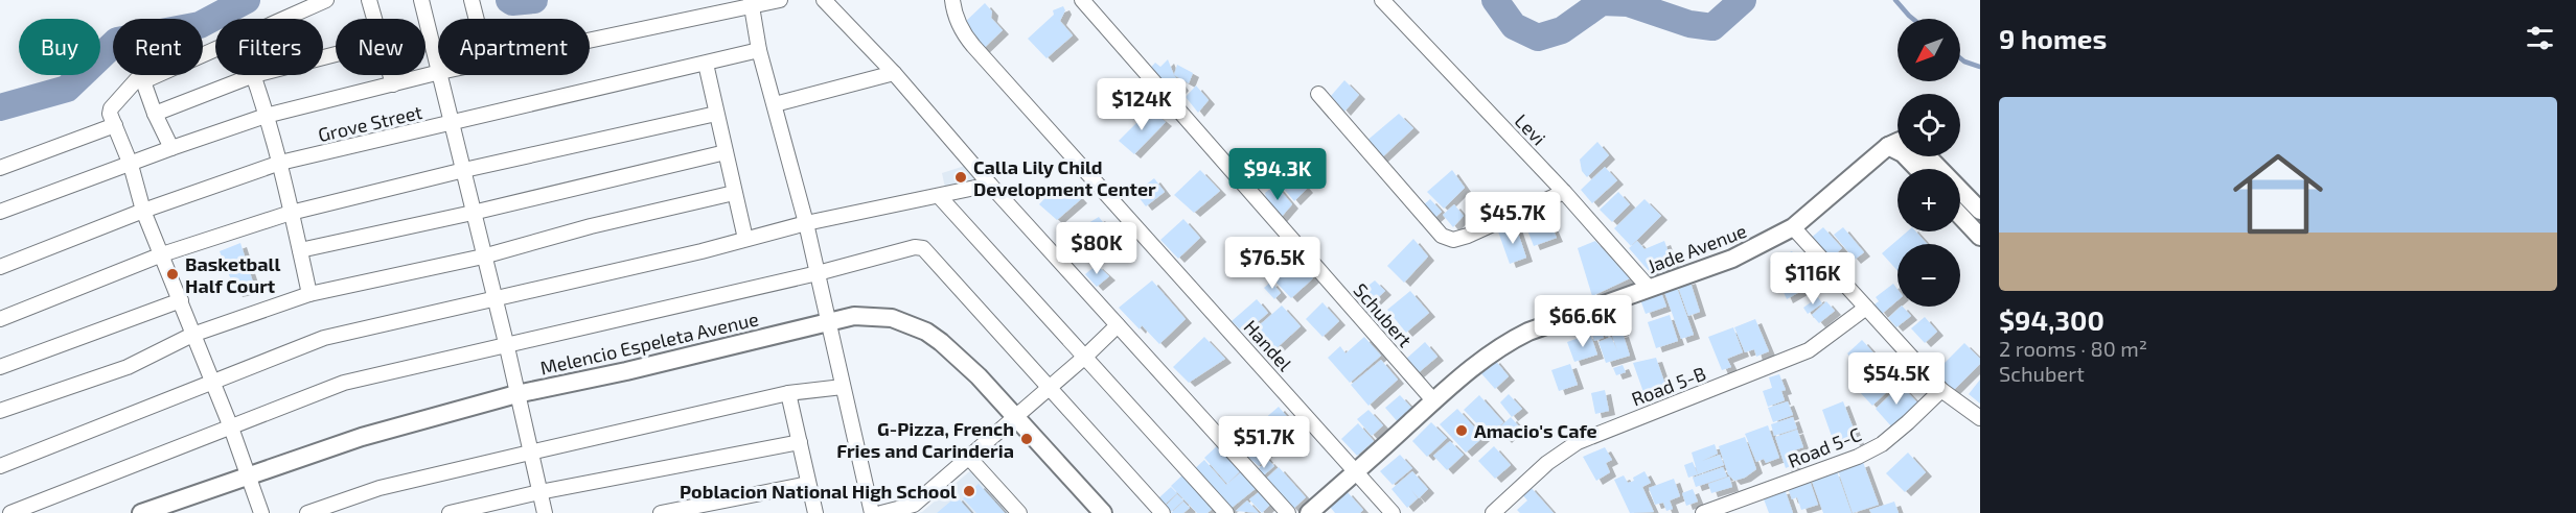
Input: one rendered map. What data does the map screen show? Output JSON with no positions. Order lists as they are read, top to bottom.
{
  "streets": {
    "street": [
      "Grove Street",
      "Levi",
      "Jade Avenue",
      "Schubert",
      "Melencio Espeleta Avenue",
      "Handel",
      "Road 5-B",
      "Road 5-C"
    ]
  },
  "crossings": [
    ["Levi", "Jade Avenue"],
    ["Jade Avenue", "Schubert"],
    ["Jade Avenue", "Handel"]
  ],
  "places": [
    "Calla Lily Child Development Center",
    "Basketball Half Court",
    "Amacio's Cafe",
    "G-Pizza, French Fries and Carinderia",
    "Poblacion National High School"
  ],
  "north": "bottom left",
  "page": {
    "heading": "9 homes",
    "map_buttons": ["+", "−"],
    "chip": [
      "Buy",
      "Rent",
      "Filters",
      "New",
      "Apartment"
    ],
    "list": [
      {
        "name": "$94,300",
        "note": "2 rooms · 80 m² · Schubert"
      }
    ],
    "price": [
      "$124K",
      "$94.3K",
      "$45.7K",
      "$80K",
      "$76.5K",
      "$116K",
      "$66.6K",
      "$54.5K",
      "$51.7K"
    ]
  }
}
